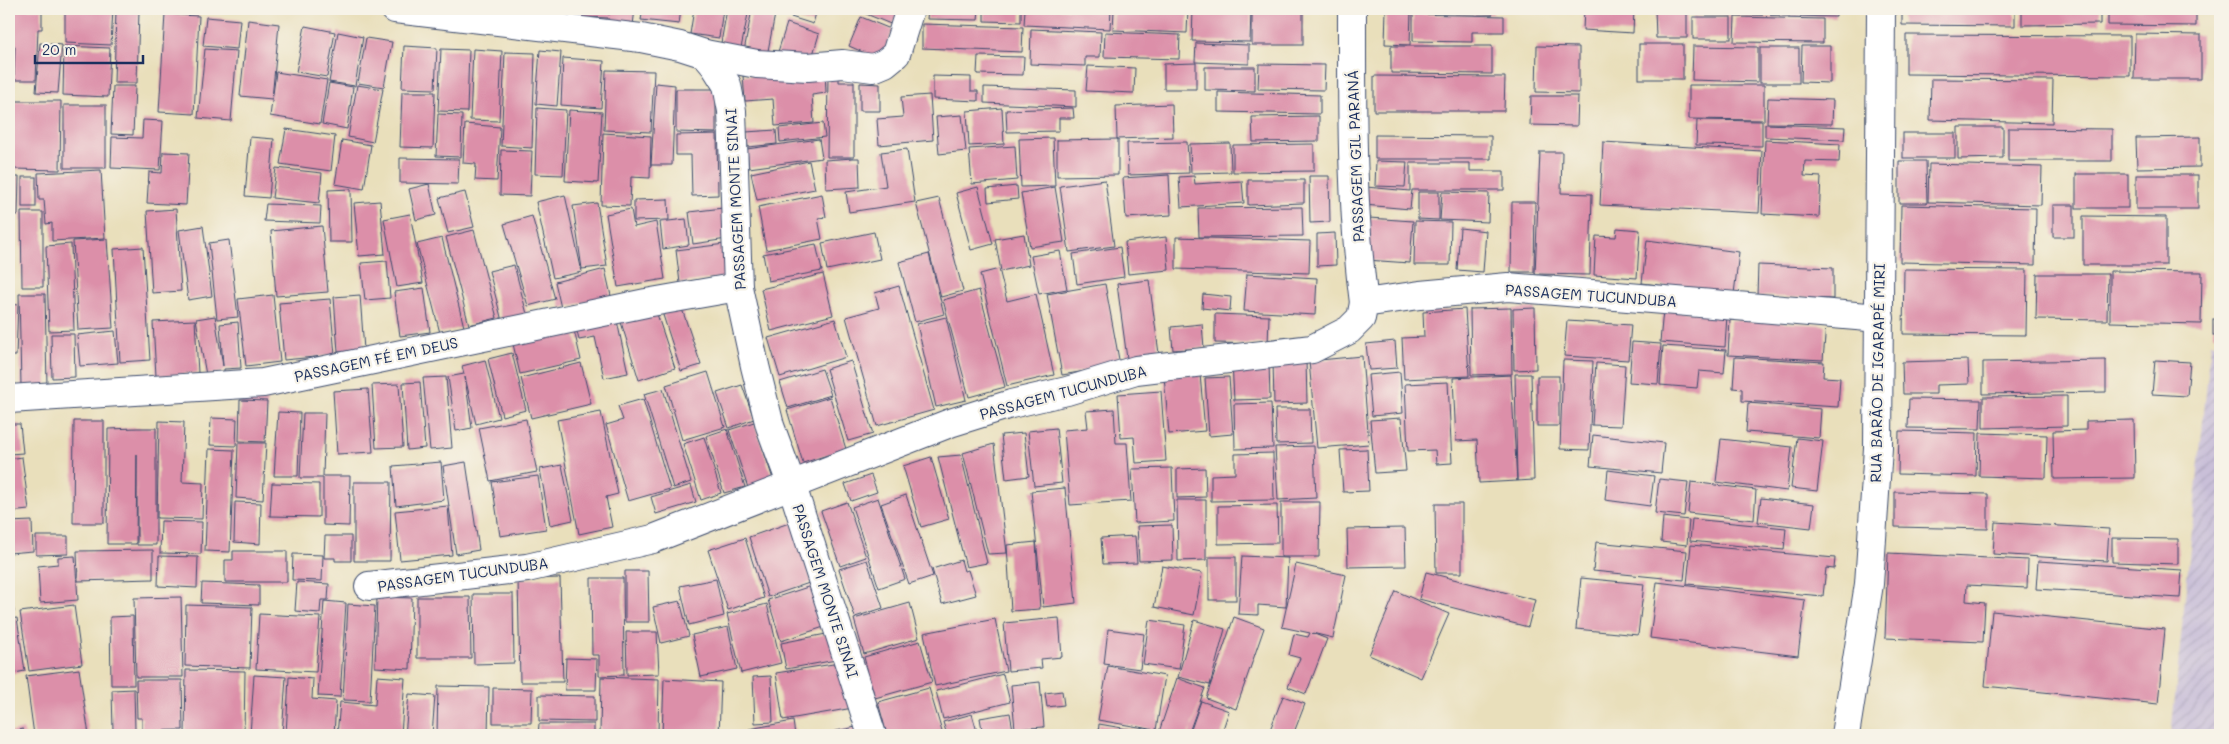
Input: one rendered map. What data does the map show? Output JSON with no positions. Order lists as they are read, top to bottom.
{
  "streets": {
    "street": [
      "PASSAGEM GIL PARANÁ",
      "PASSAGEM MONTE SINAI",
      "PASSAGEM TUCUNDUBA",
      "PASSAGEM FÉ EM DEUS",
      "RUA BARÃO DE IGARAPÉ MIRI"
    ]
  },
  "crossings": [
    ["PASSAGEM GIL PARANÁ", "PASSAGEM TUCUNDUBA"],
    ["PASSAGEM MONTE SINAI", "PASSAGEM TUCUNDUBA"],
    ["PASSAGEM MONTE SINAI", "PASSAGEM FÉ EM DEUS"],
    ["PASSAGEM TUCUNDUBA", "RUA BARÃO DE IGARAPÉ MIRI"]
  ],
  "scale_bar": "20 m"
}
